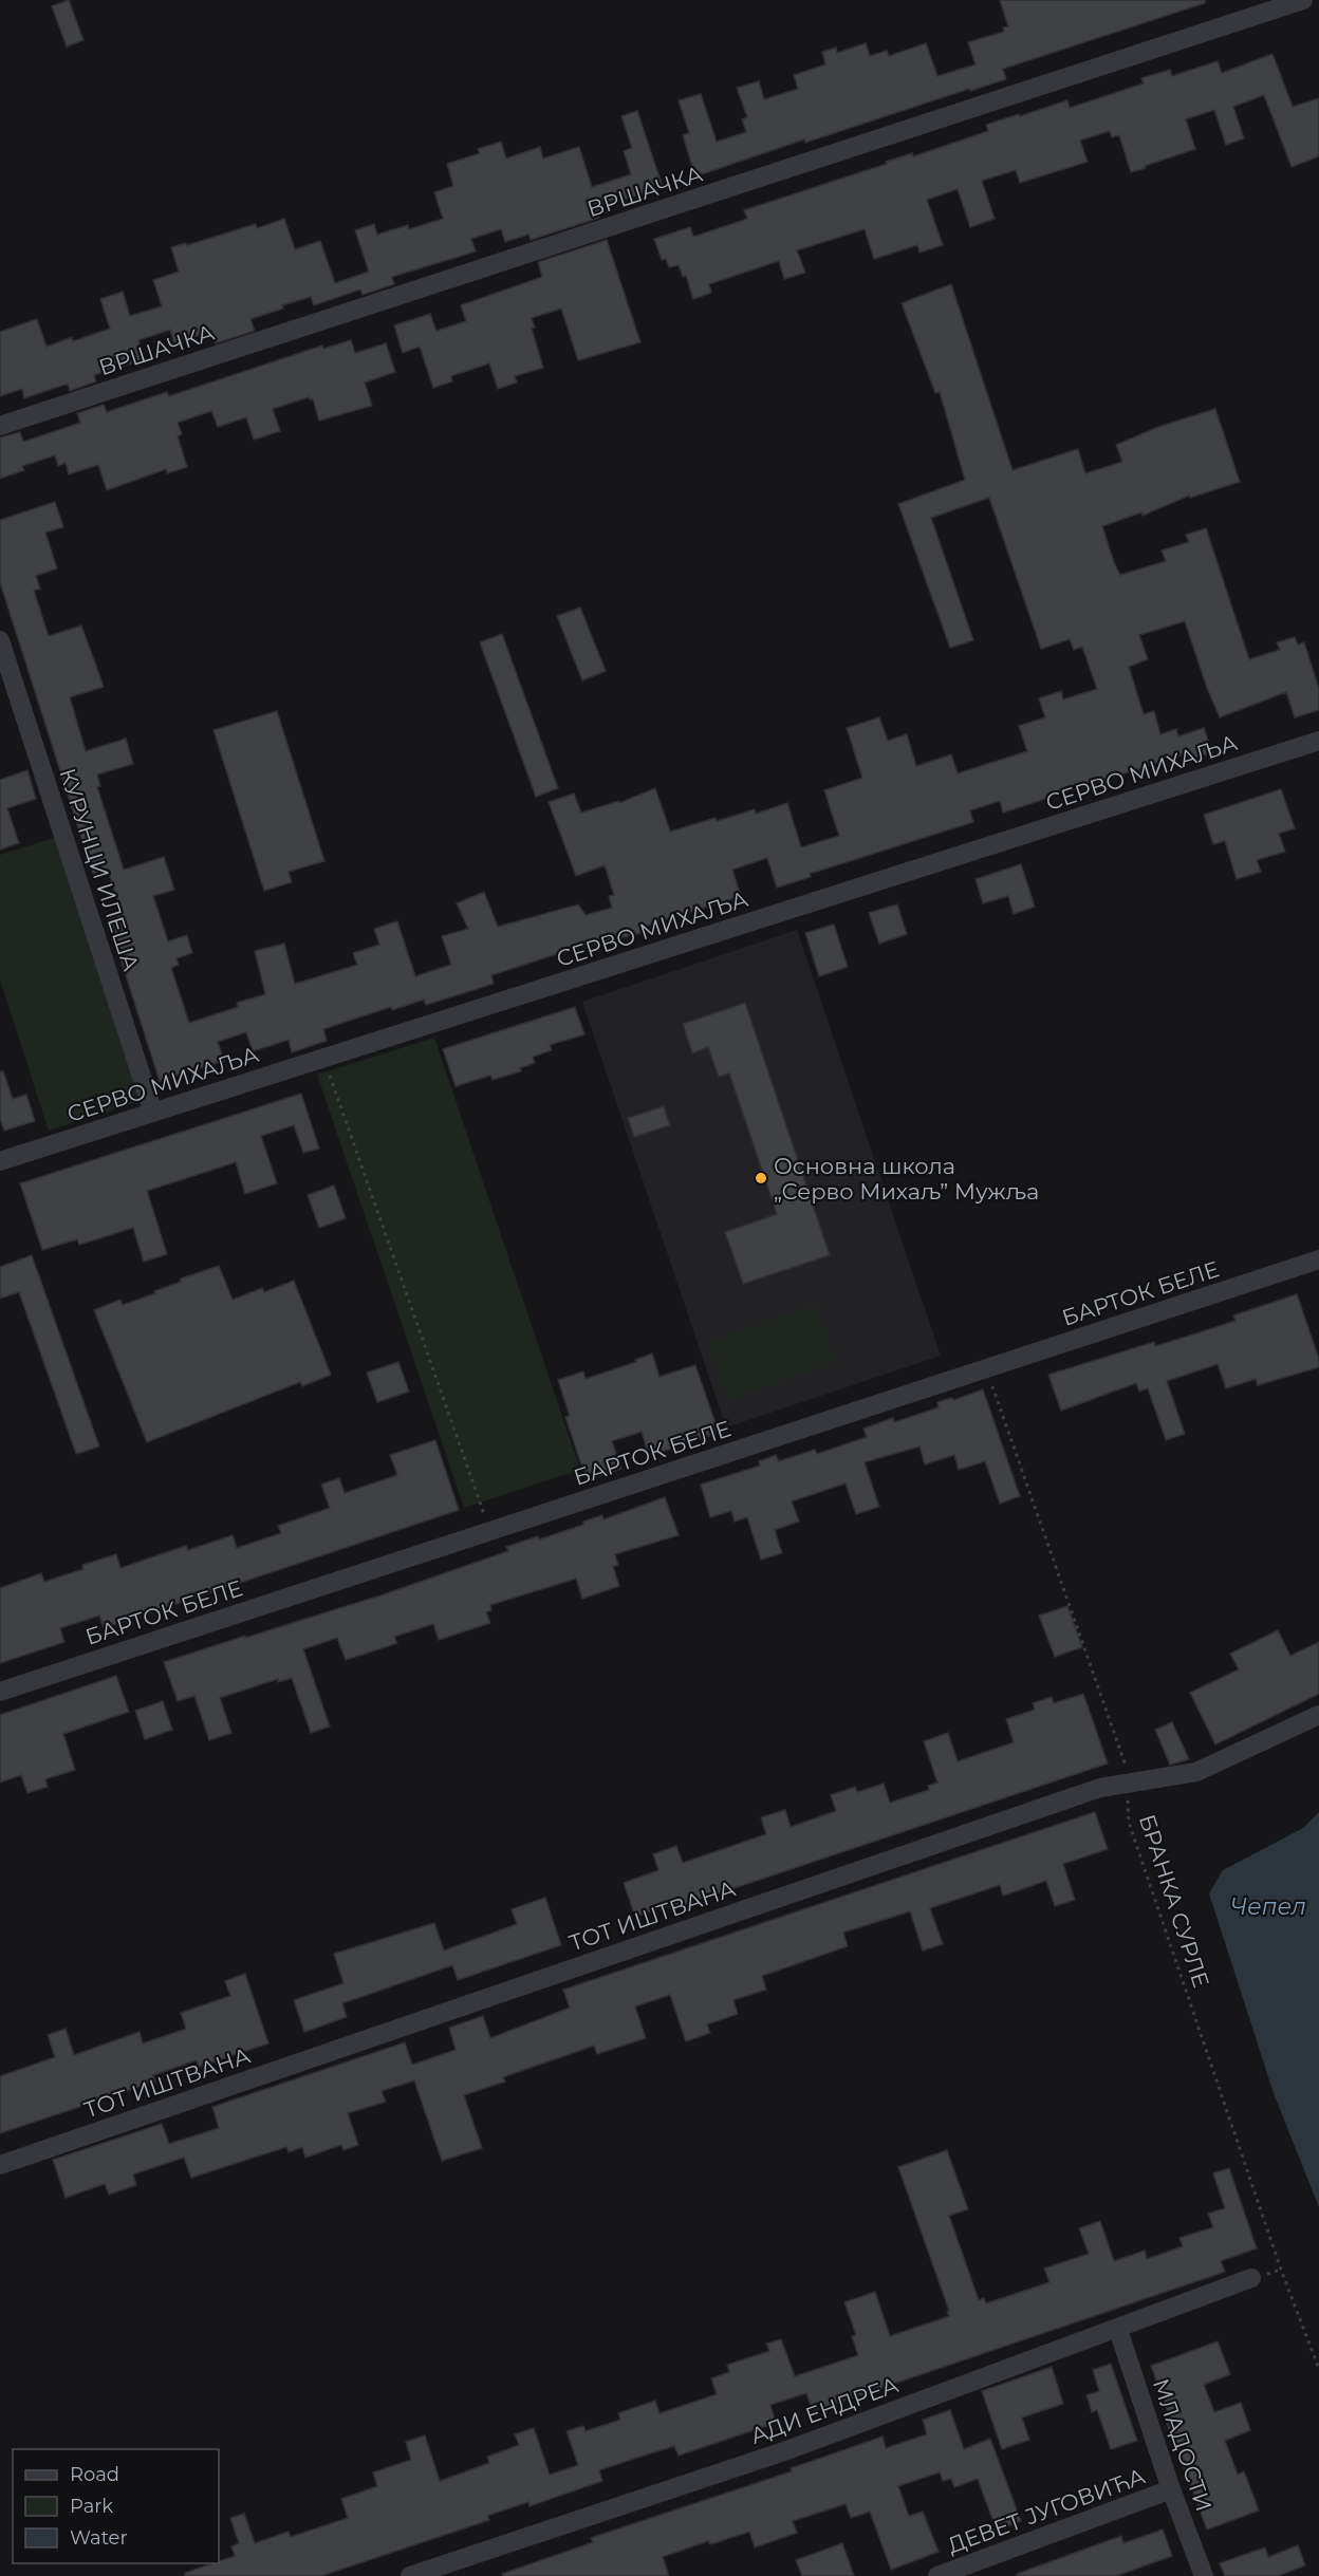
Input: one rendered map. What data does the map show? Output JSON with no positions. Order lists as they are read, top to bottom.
{
  "streets": {
    "street": [
      "ВРШАЧКА",
      "СЕРВО МИХАЉА",
      "КУРУНЦИ ИЛЕША",
      "БАРТОК БЕЛЕ",
      "ТОТ ИШТВАНА",
      "АДИ ЕНДРЕА",
      "МЛАДОСТИ",
      "ДЕВЕТ ЈУГОВИЋА"
    ],
    "path": ["БРАНКА СУРЛЕ"]
  },
  "crossings": [
    ["СЕРВО МИХАЉА", "КУРУНЦИ ИЛЕША"],
    ["БАРТОК БЕЛЕ", "БРАНКА СУРЛЕ"],
    ["БРАНКА СУРЛЕ", "ТОТ ИШТВАНА"],
    ["АДИ ЕНДРЕА", "МЛАДОСТИ"],
    ["МЛАДОСТИ", "ДЕВЕТ ЈУГОВИЋА"]
  ],
  "water": ["Чепел"],
  "places": ["Основна школа „Серво Михаљ” Мужља"],
  "legend": ["Road", "Park", "Water"]
}
